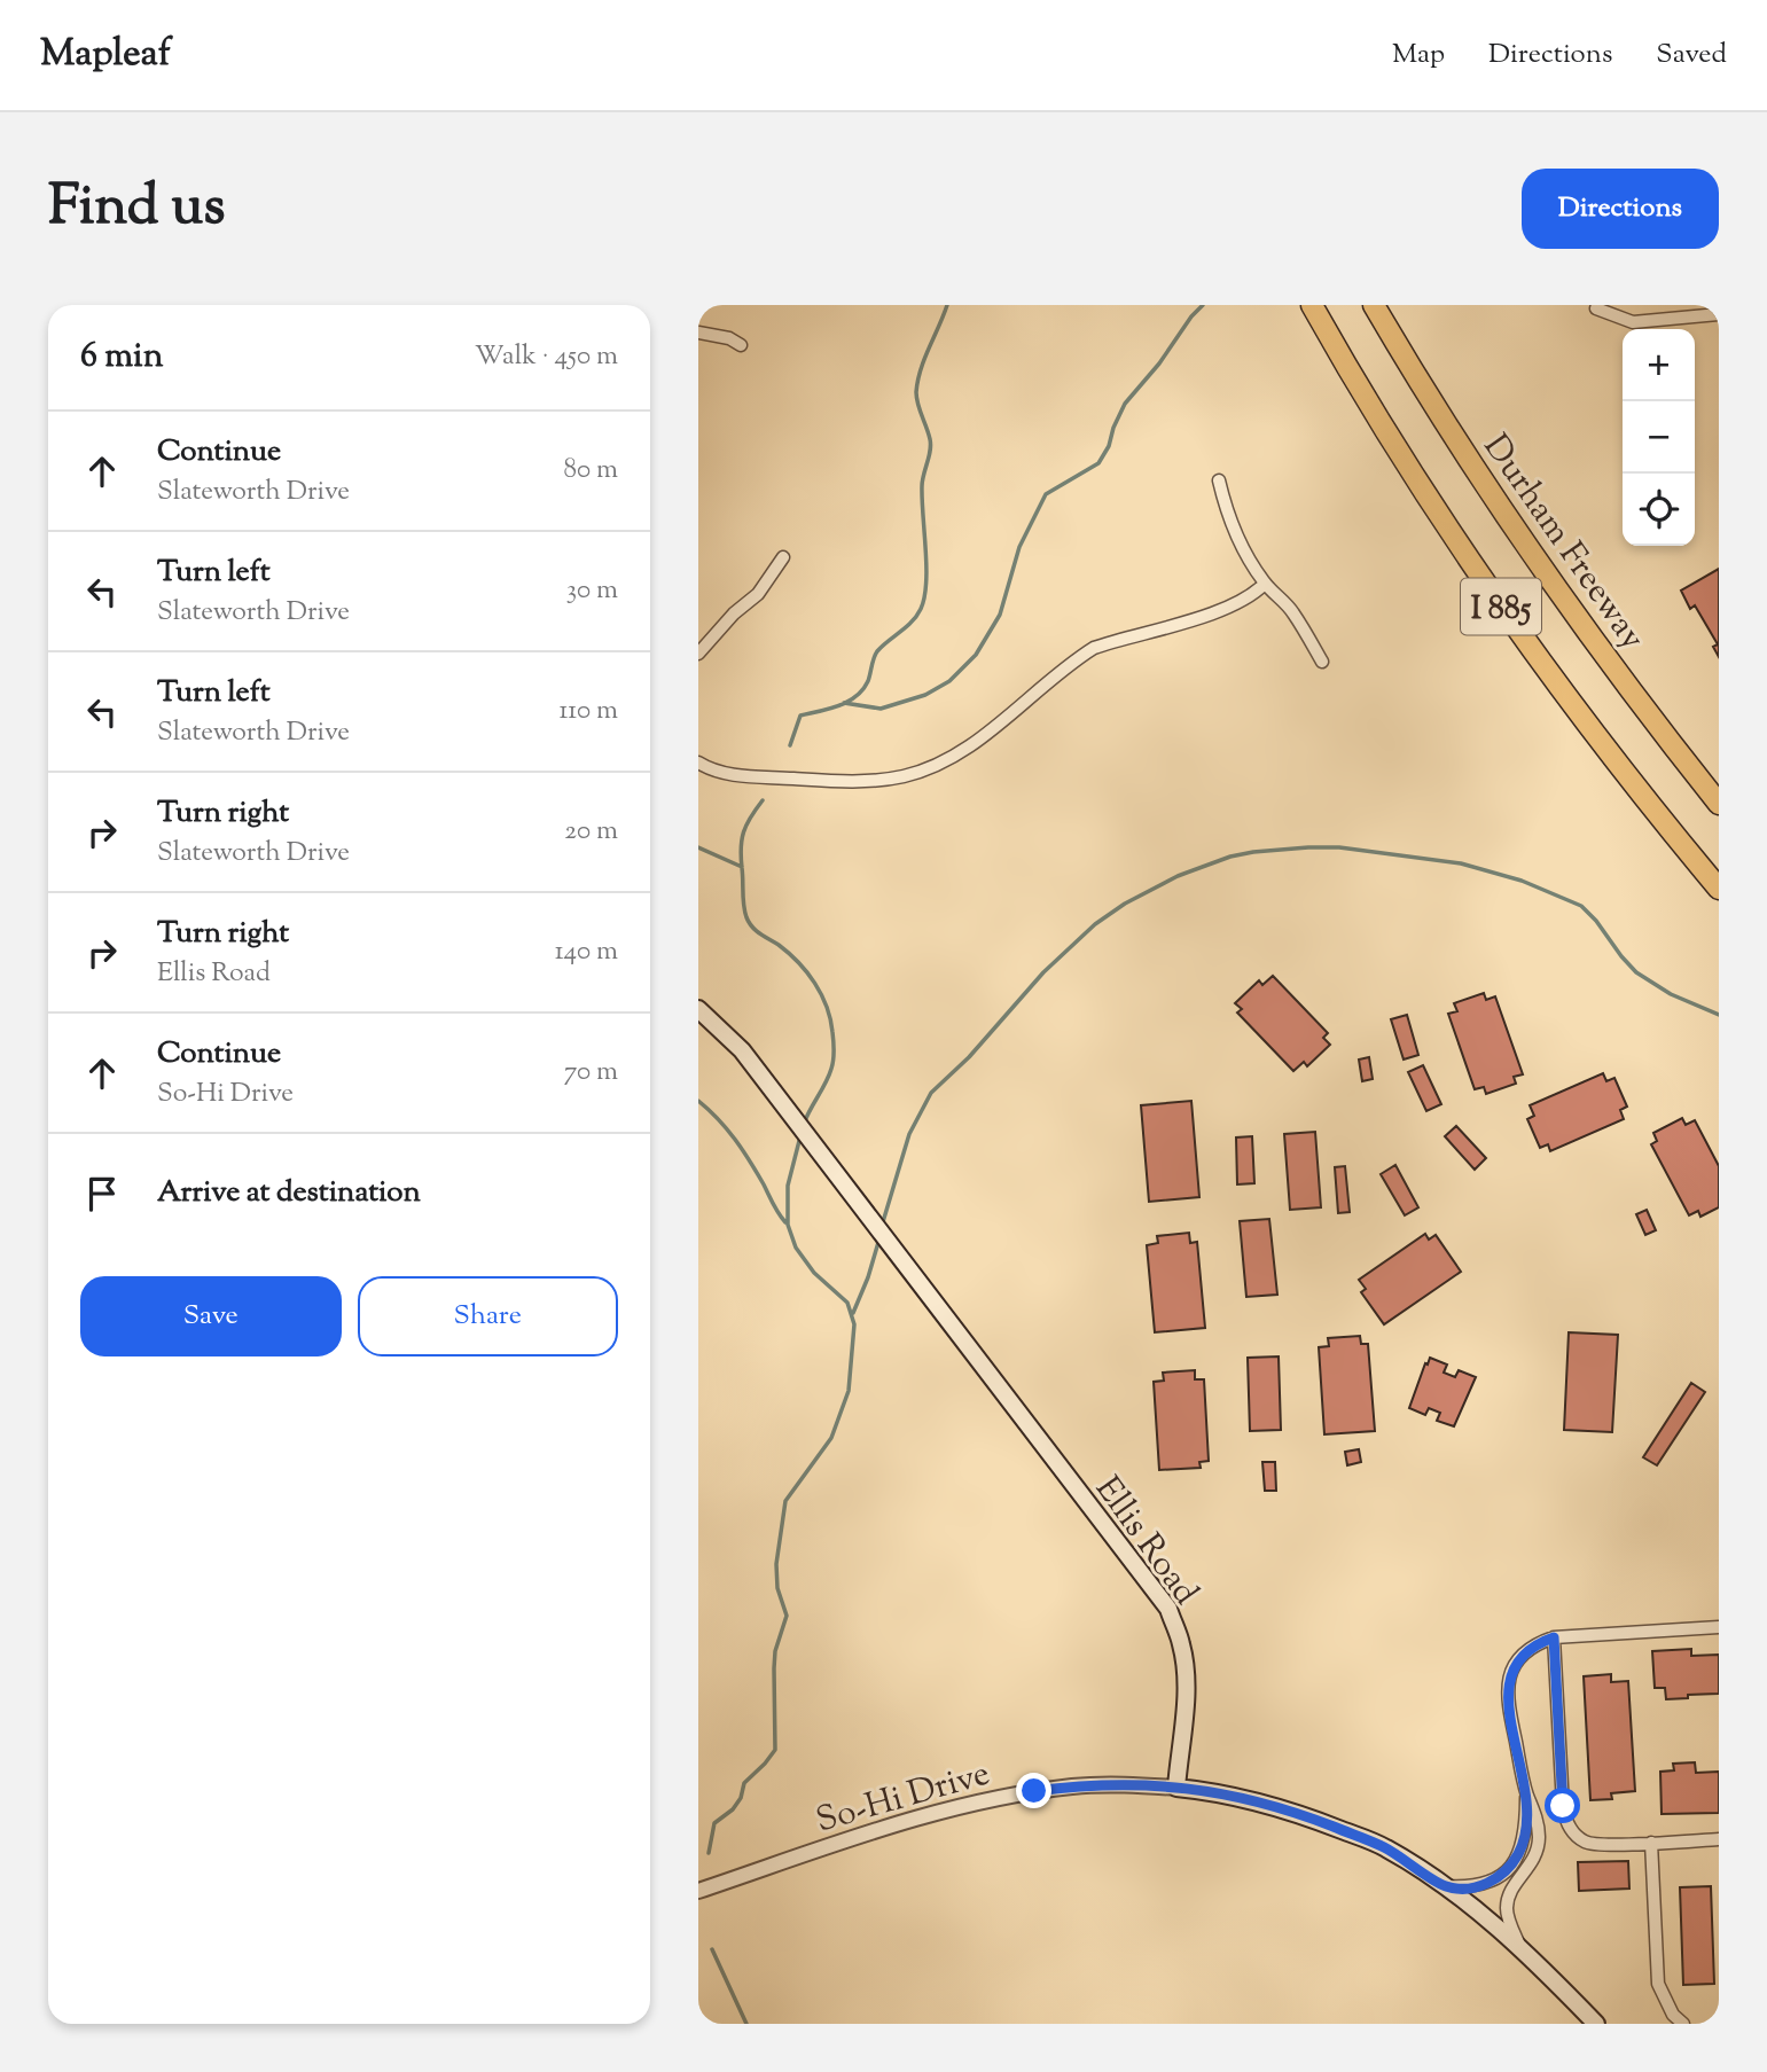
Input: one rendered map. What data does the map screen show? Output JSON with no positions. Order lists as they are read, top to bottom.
{
  "streets": {
    "highway": ["Durham Freeway", "I 885"],
    "main road": ["Ellis Road"],
    "street": ["So-Hi Drive"]
  },
  "crossings": [
    ["Ellis Road", "So-Hi Drive"]
  ],
  "page": {
    "header": "Mapleaf",
    "nav": ["Map", "Directions", "Saved"],
    "title": "Find us",
    "buttons": [
      "Directions",
      ["Save", "Share"]
    ],
    "heading": ["6 min", "Walk · 450 m"],
    "map_buttons": ["+", "−"],
    "list": [
      ["Continue", "Slateworth Drive", "80 m"],
      ["Turn left", "Slateworth Drive", "30 m"],
      ["Turn left", "Slateworth Drive", "110 m"],
      ["Turn right", "Slateworth Drive", "20 m"],
      ["Turn right", "Ellis Road", "140 m"],
      ["Continue", "So-Hi Drive", "70 m"],
      "Arrive at destination"
    ]
  }
}
